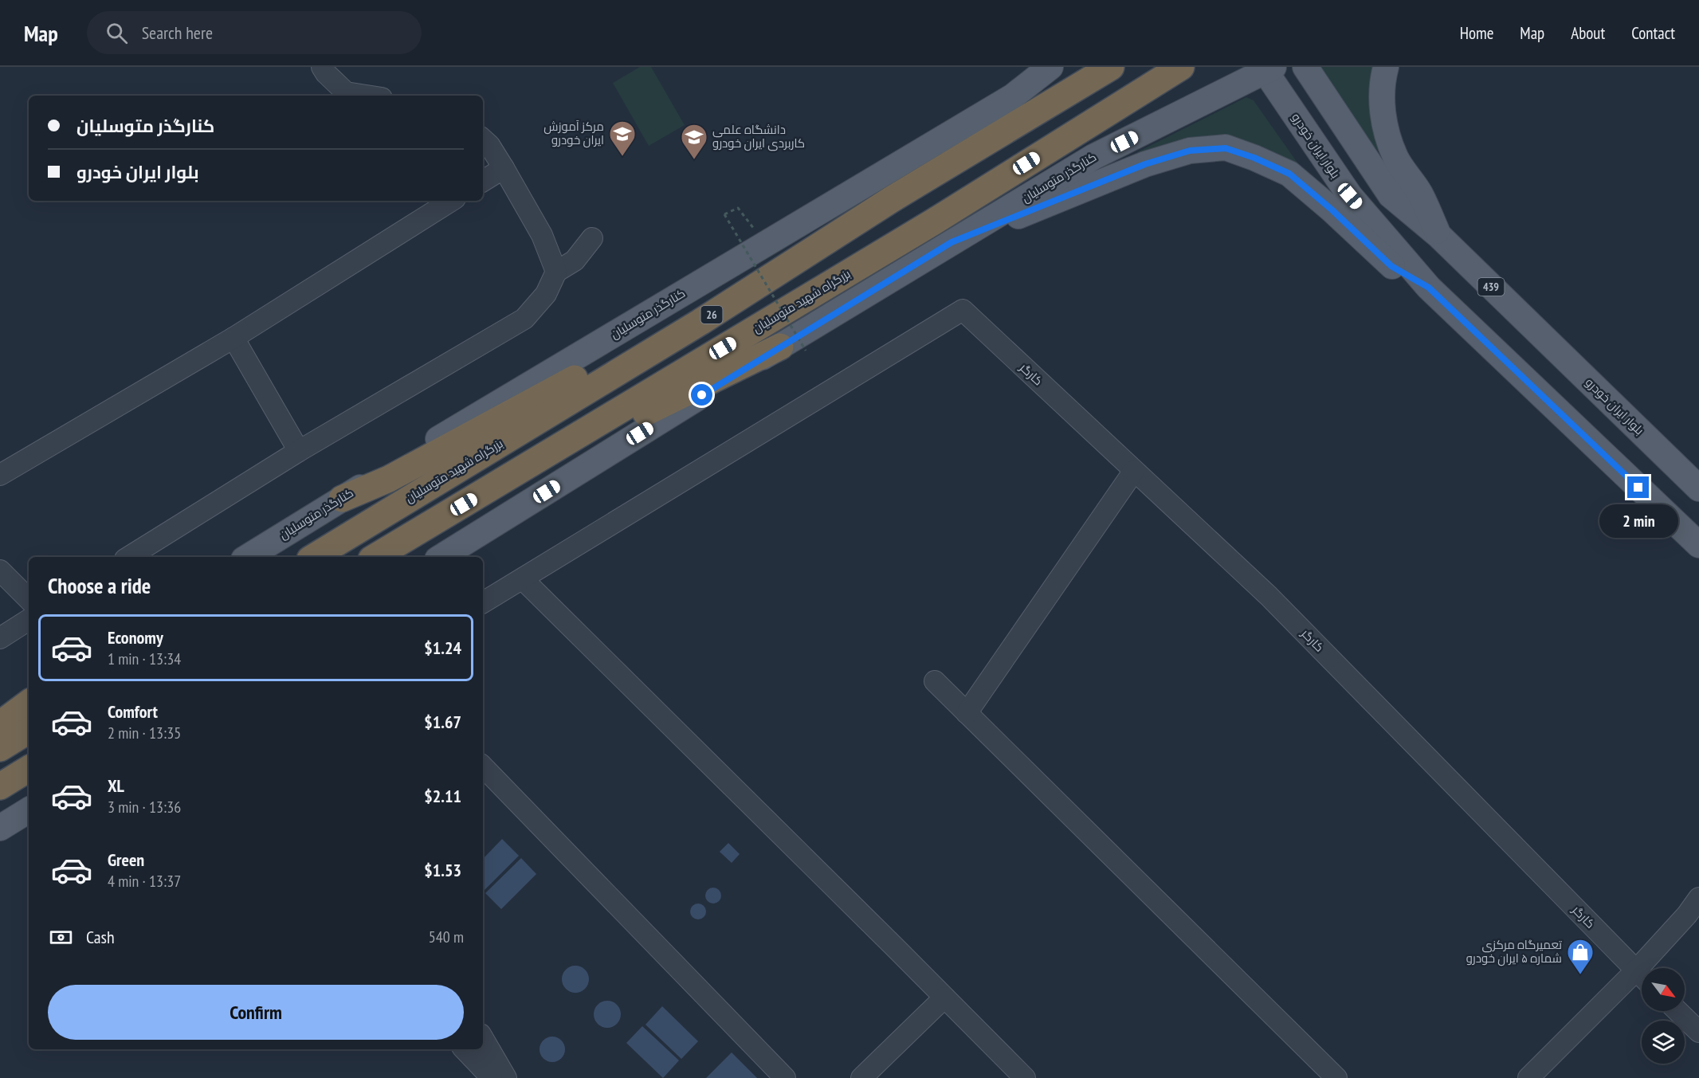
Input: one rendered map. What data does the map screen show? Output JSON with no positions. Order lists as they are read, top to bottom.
{
  "streets": {
    "highway": ["بزرگراه شهید متوسلیان", "26"],
    "main road": ["بلوار ایران خودرو", "کنارگذر متوسلیان", "439"],
    "street": ["کارگر"]
  },
  "crossings": [
    ["بلوار ایران خودرو", "کنارگذر متوسلیان"]
  ],
  "places": {
    "school or university": ["مرکز آموزش ایران خودرو", "دانشگاه علمی کاربردی ایران خودرو"],
    "shop": ["تعمیرگاه مرکزی شماره ۵ ایران خودرو"]
  },
  "north": "bottom right",
  "page": {
    "header": "Map",
    "search": "Search here",
    "nav": [
      "Home",
      "Map",
      "About",
      "Contact"
    ],
    "banner": ["کنارگذر متوسلیان", "بلوار ایران خودرو"],
    "bubble": "2 min",
    "heading": "Choose a ride",
    "list": [
      {
        "name": "Economy",
        "note": "1 min · 13:34",
        "value": "$1.24"
      },
      {
        "name": "Comfort",
        "note": "2 min · 13:35",
        "value": "$1.67"
      },
      {
        "name": "XL",
        "note": "3 min · 13:36",
        "value": "$2.11"
      },
      {
        "name": "Green",
        "note": "4 min · 13:37",
        "value": "$1.53"
      }
    ],
    "pay": ["Cash", "540 m"],
    "buttons": "Confirm"
  }
}
